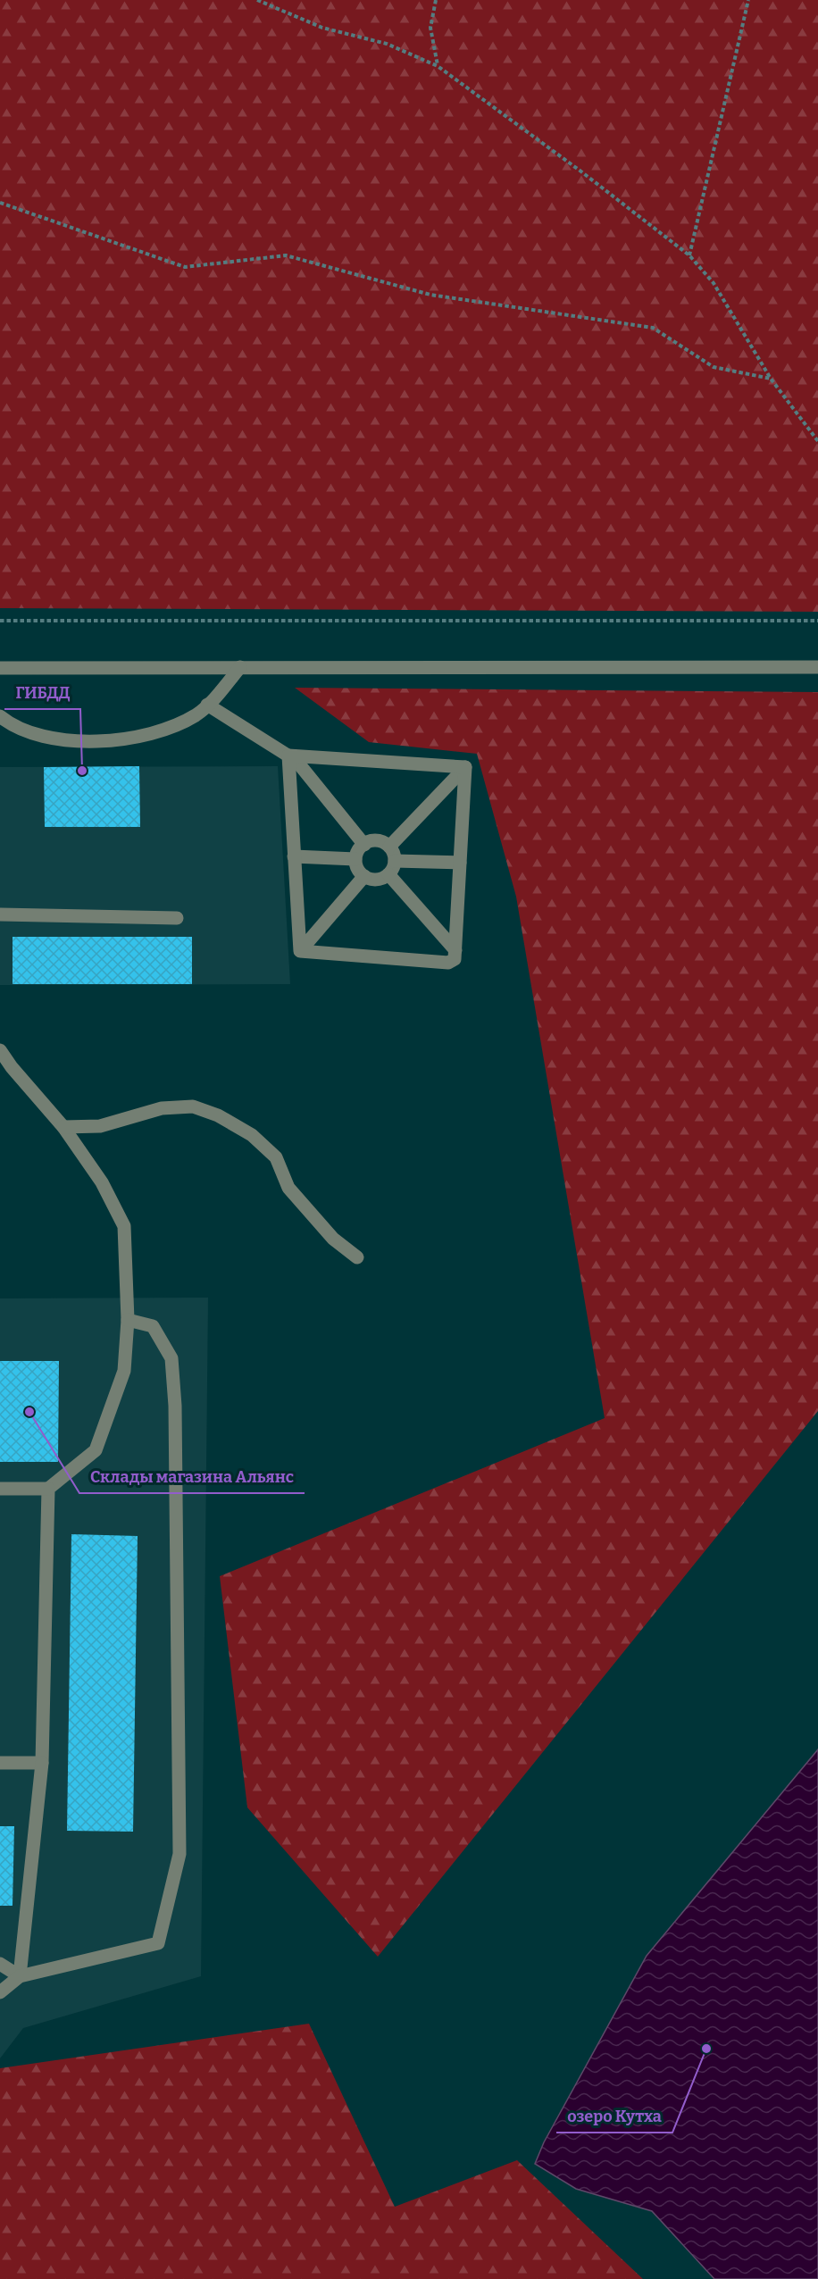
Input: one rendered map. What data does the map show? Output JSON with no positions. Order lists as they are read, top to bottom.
{
  "places": ["ГИБДД", "Склады магазина Альянс", "озеро Кутха"]
}
